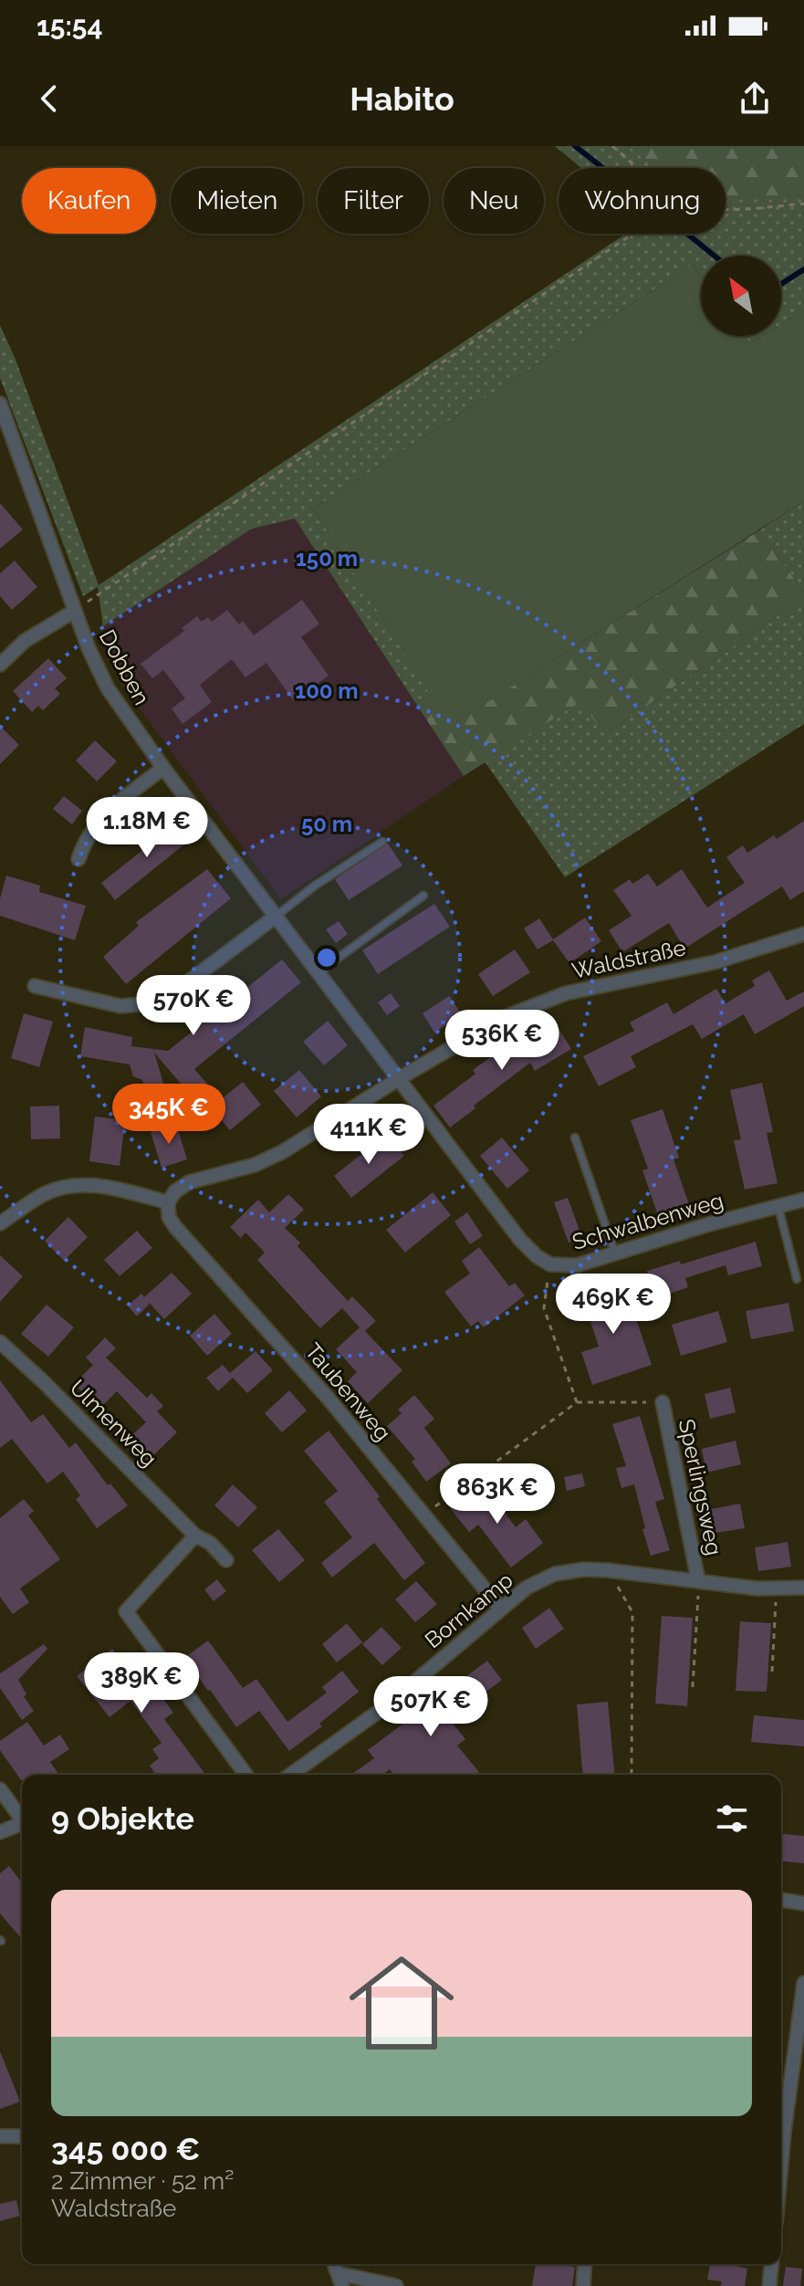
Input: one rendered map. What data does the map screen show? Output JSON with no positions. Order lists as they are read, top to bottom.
{
  "streets": {
    "street": [
      "Dobben",
      "Waldstraße",
      "Schwalbenweg",
      "Taubenweg",
      "Ulmenweg",
      "Sperlingsweg",
      "Bornkamp"
    ]
  },
  "crossings": [
    ["Dobben", "Waldstraße"],
    ["Dobben", "Schwalbenweg"],
    ["Waldstraße", "Schwalbenweg"],
    ["Waldstraße", "Taubenweg"],
    ["Taubenweg", "Bornkamp"],
    ["Sperlingsweg", "Bornkamp"]
  ],
  "north": "top left",
  "page": {
    "status": "15:54",
    "header": "Habito",
    "chip": [
      "Kaufen",
      "Mieten",
      "Filter",
      "Neu",
      "Wohnung"
    ],
    "price": [
      "1.18M €",
      "570K €",
      "536K €",
      "345K €",
      "411K €",
      "469K €",
      "863K €",
      "389K €",
      "507K €"
    ],
    "heading": "9 Objekte",
    "list": [
      {
        "name": "345 000 €",
        "note": "2 Zimmer · 52 m² · Waldstraße"
      }
    ]
  },
  "rings": ["150 m", "100 m", "50 m"]
}
